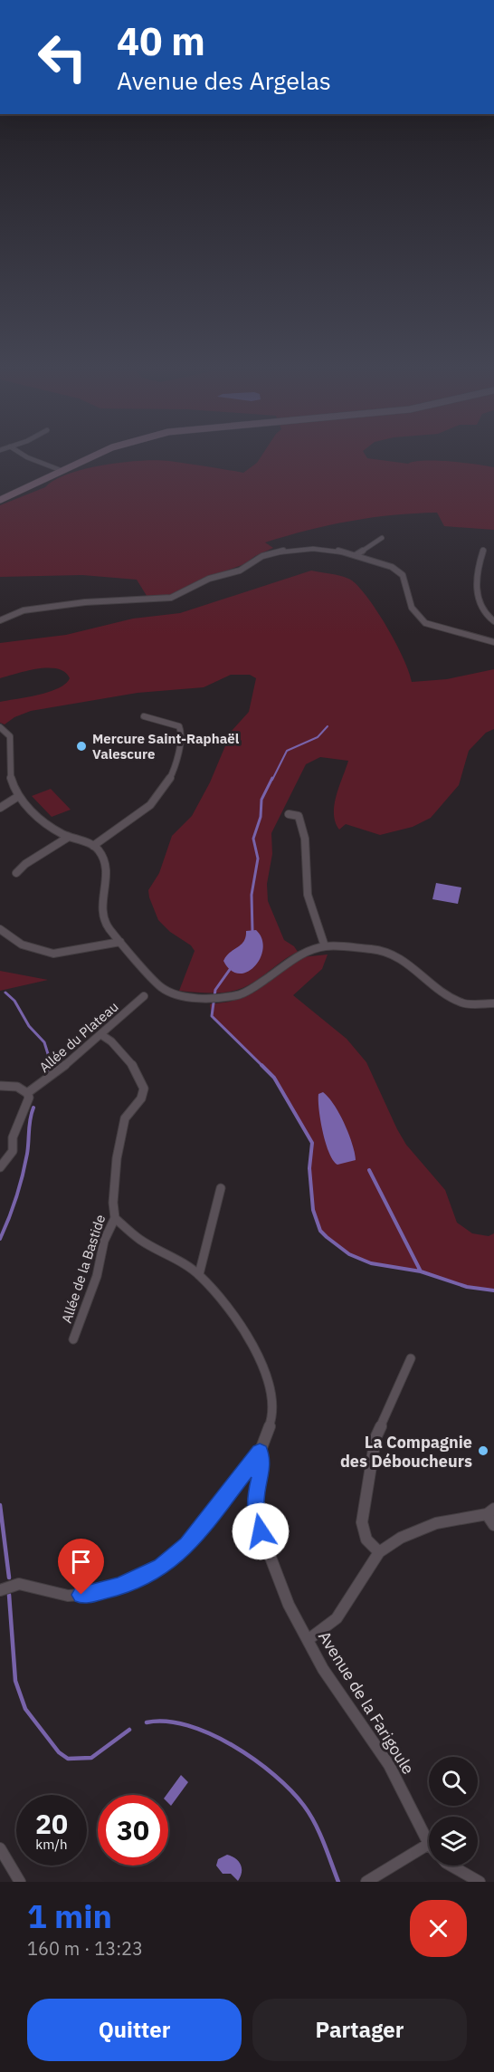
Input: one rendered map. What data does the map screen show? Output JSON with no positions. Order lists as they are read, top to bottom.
{
  "streets": {
    "street": ["Allée du Plateau", "Allée de la Bastide", "Avenue de la Farigoule"]
  },
  "crossings": [
    ["Allée du Plateau", "Allée de la Bastide"]
  ],
  "places": ["Mercure Saint-Raphaël Valescure", "La Compagnie des Déboucheurs"],
  "page": {
    "turn": ["40 m", "Avenue des Argelas"],
    "speed": "20 km/h",
    "limit": "30",
    "heading": ["1 min", "160 m · 13:23"],
    "buttons": ["Quitter", "Partager"]
  }
}
